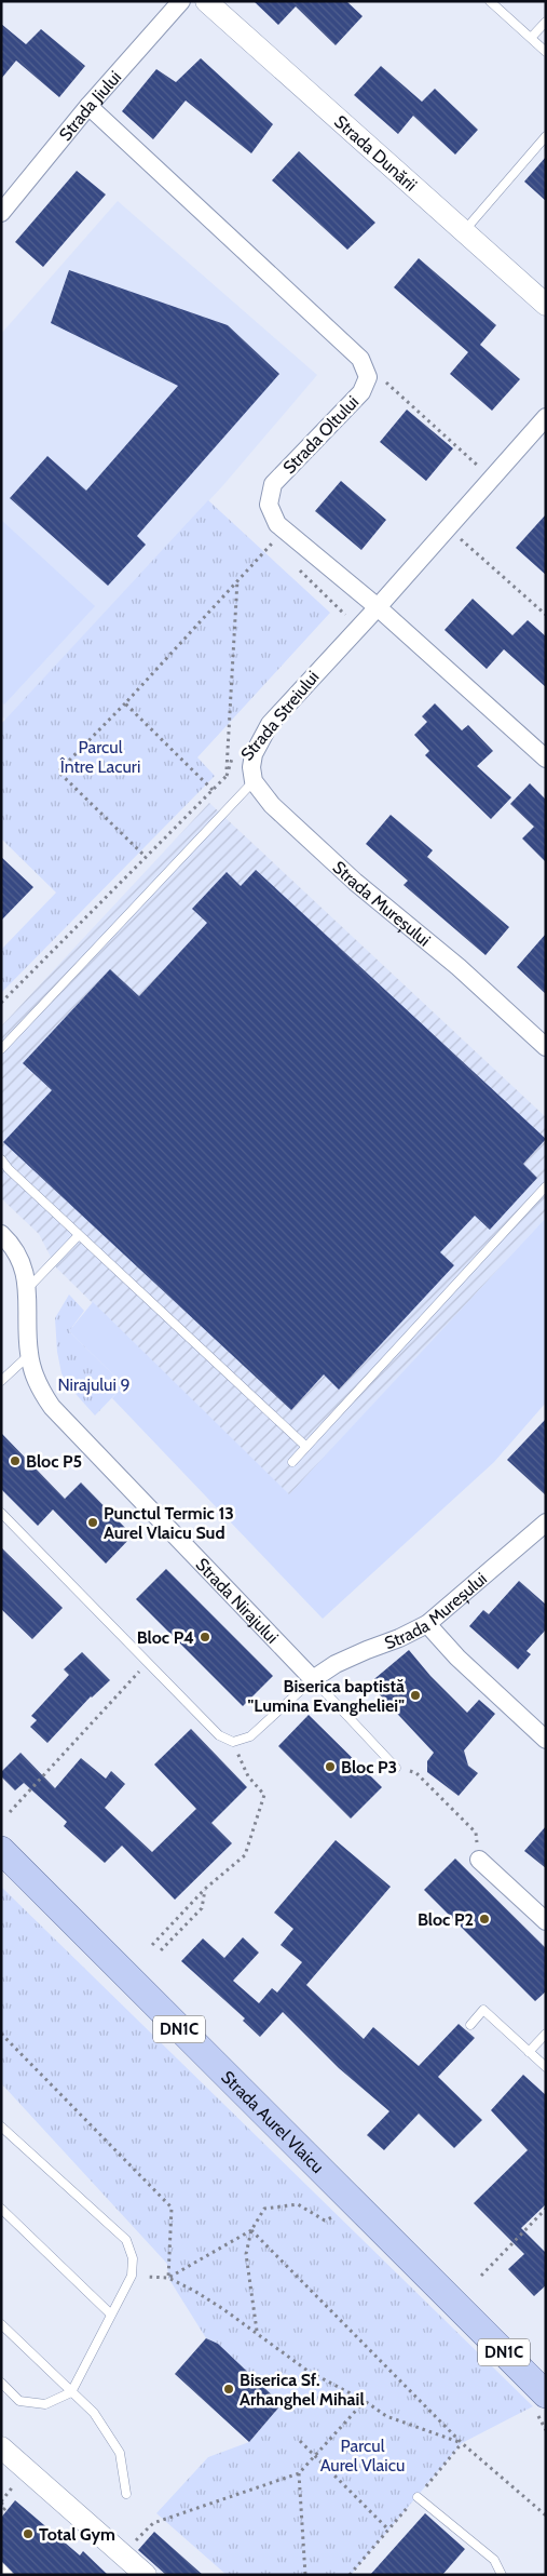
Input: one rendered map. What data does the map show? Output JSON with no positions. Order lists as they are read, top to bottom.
{
  "streets": {
    "main road": ["DN1C", "Strada Aurel Vlaicu"],
    "street": [
      "Strada Jiului",
      "Strada Dunării",
      "Strada Oltului",
      "Strada Streiului",
      "Strada Mureșului",
      "Strada Nirajului"
    ]
  },
  "crossings": [
    ["Strada Oltului", "Strada Streiului"],
    ["Strada Streiului", "Strada Mureșului"],
    ["Strada Mureșului", "Strada Nirajului"]
  ],
  "parks": ["Parcul Între Lacuri", "Nirajului 9", "Parcul Aurel Vlaicu"],
  "places": [
    "Bloc P5",
    "Punctul Termic 13 Aurel Vlaicu Sud",
    "Bloc P4",
    "Biserica baptistă \"Lumina Evangheliei\"",
    "Bloc P3",
    "Bloc P2",
    "Biserica Sf. Arhanghel Mihail",
    "Total Gym"
  ]
}
